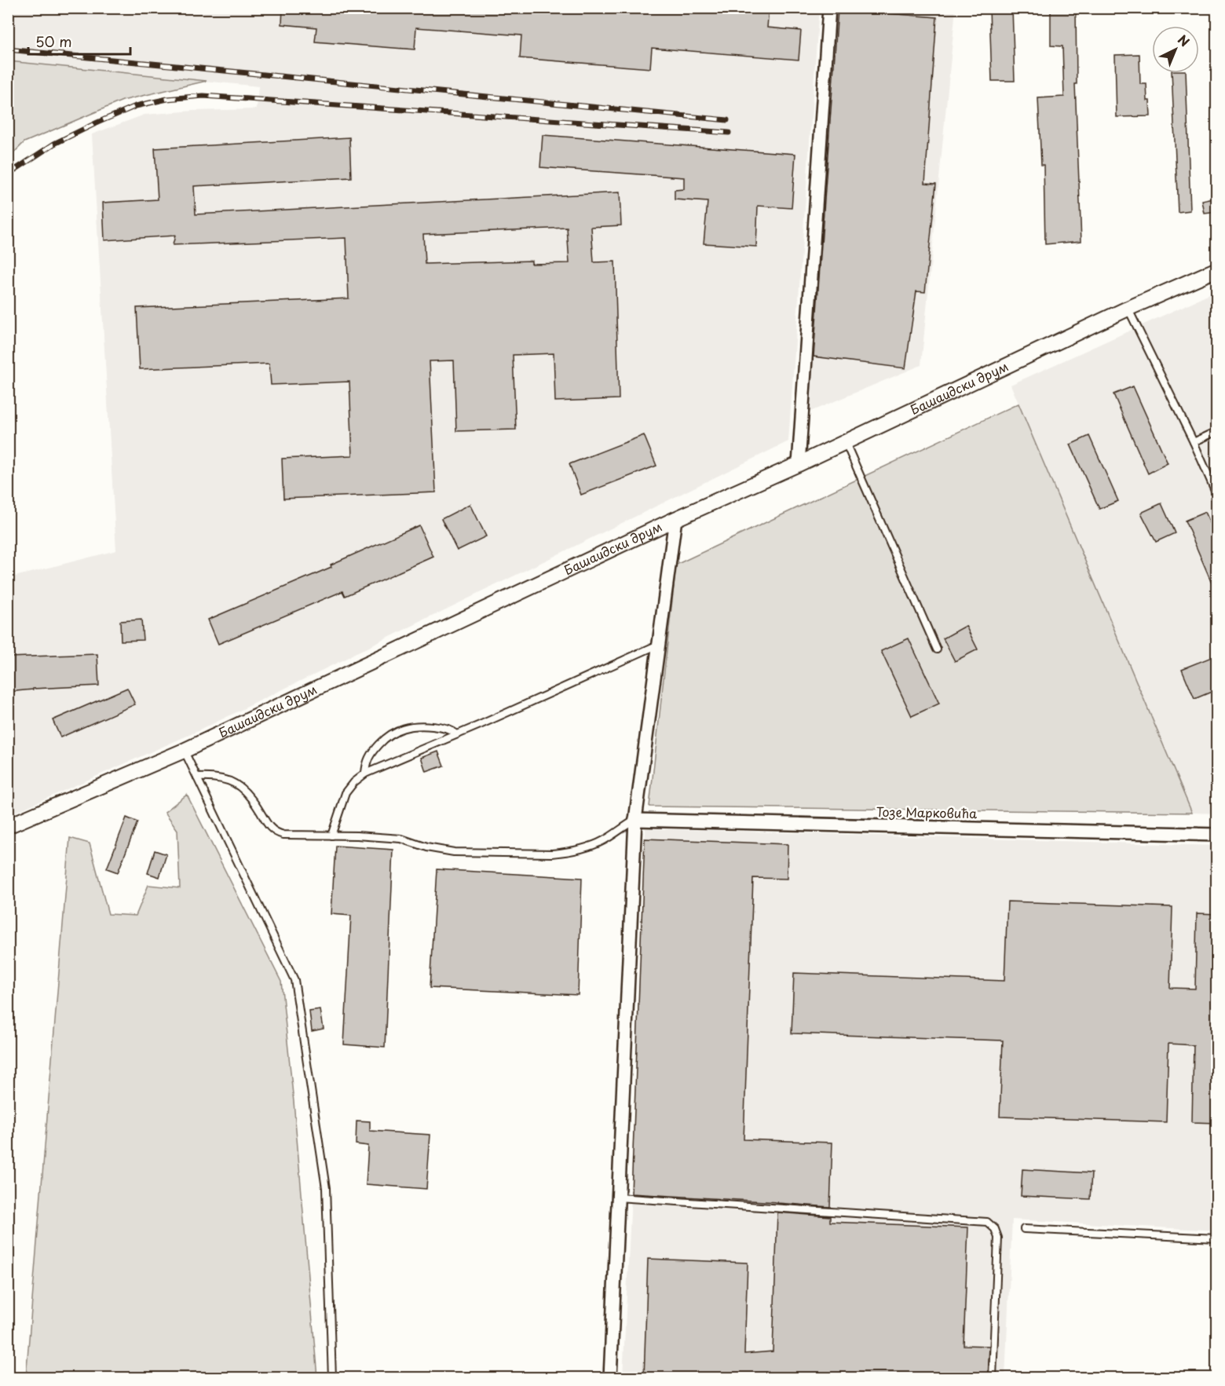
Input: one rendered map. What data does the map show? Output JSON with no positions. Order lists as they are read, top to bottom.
{
  "streets": {
    "street": ["Башаидски друм", "Тозе Марковића"]
  },
  "scale_bar": "50 m",
  "north": "top right"
}
